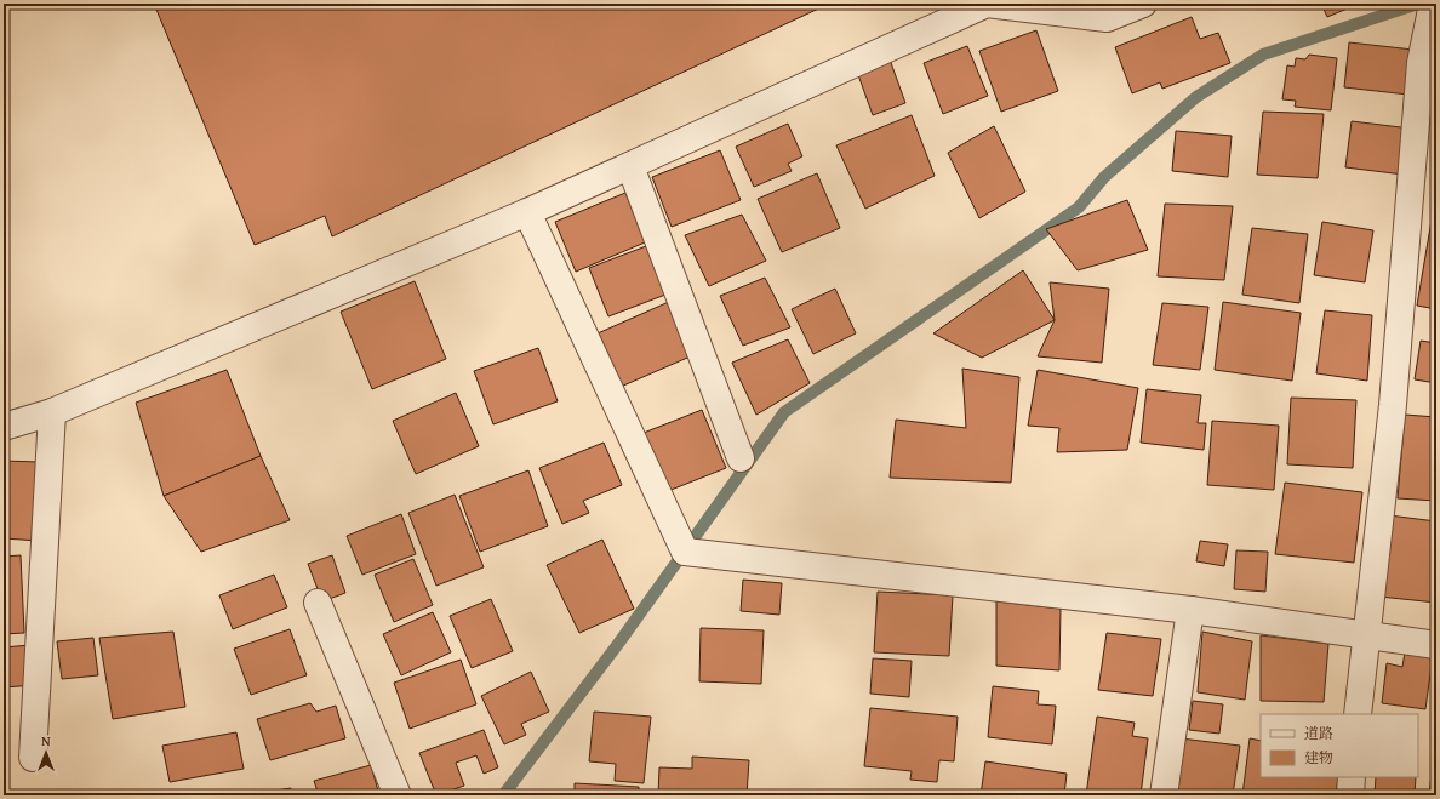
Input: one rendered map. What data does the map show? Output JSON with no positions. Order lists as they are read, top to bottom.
{
  "legend": ["道路", "建物"],
  "north": "top"
}
